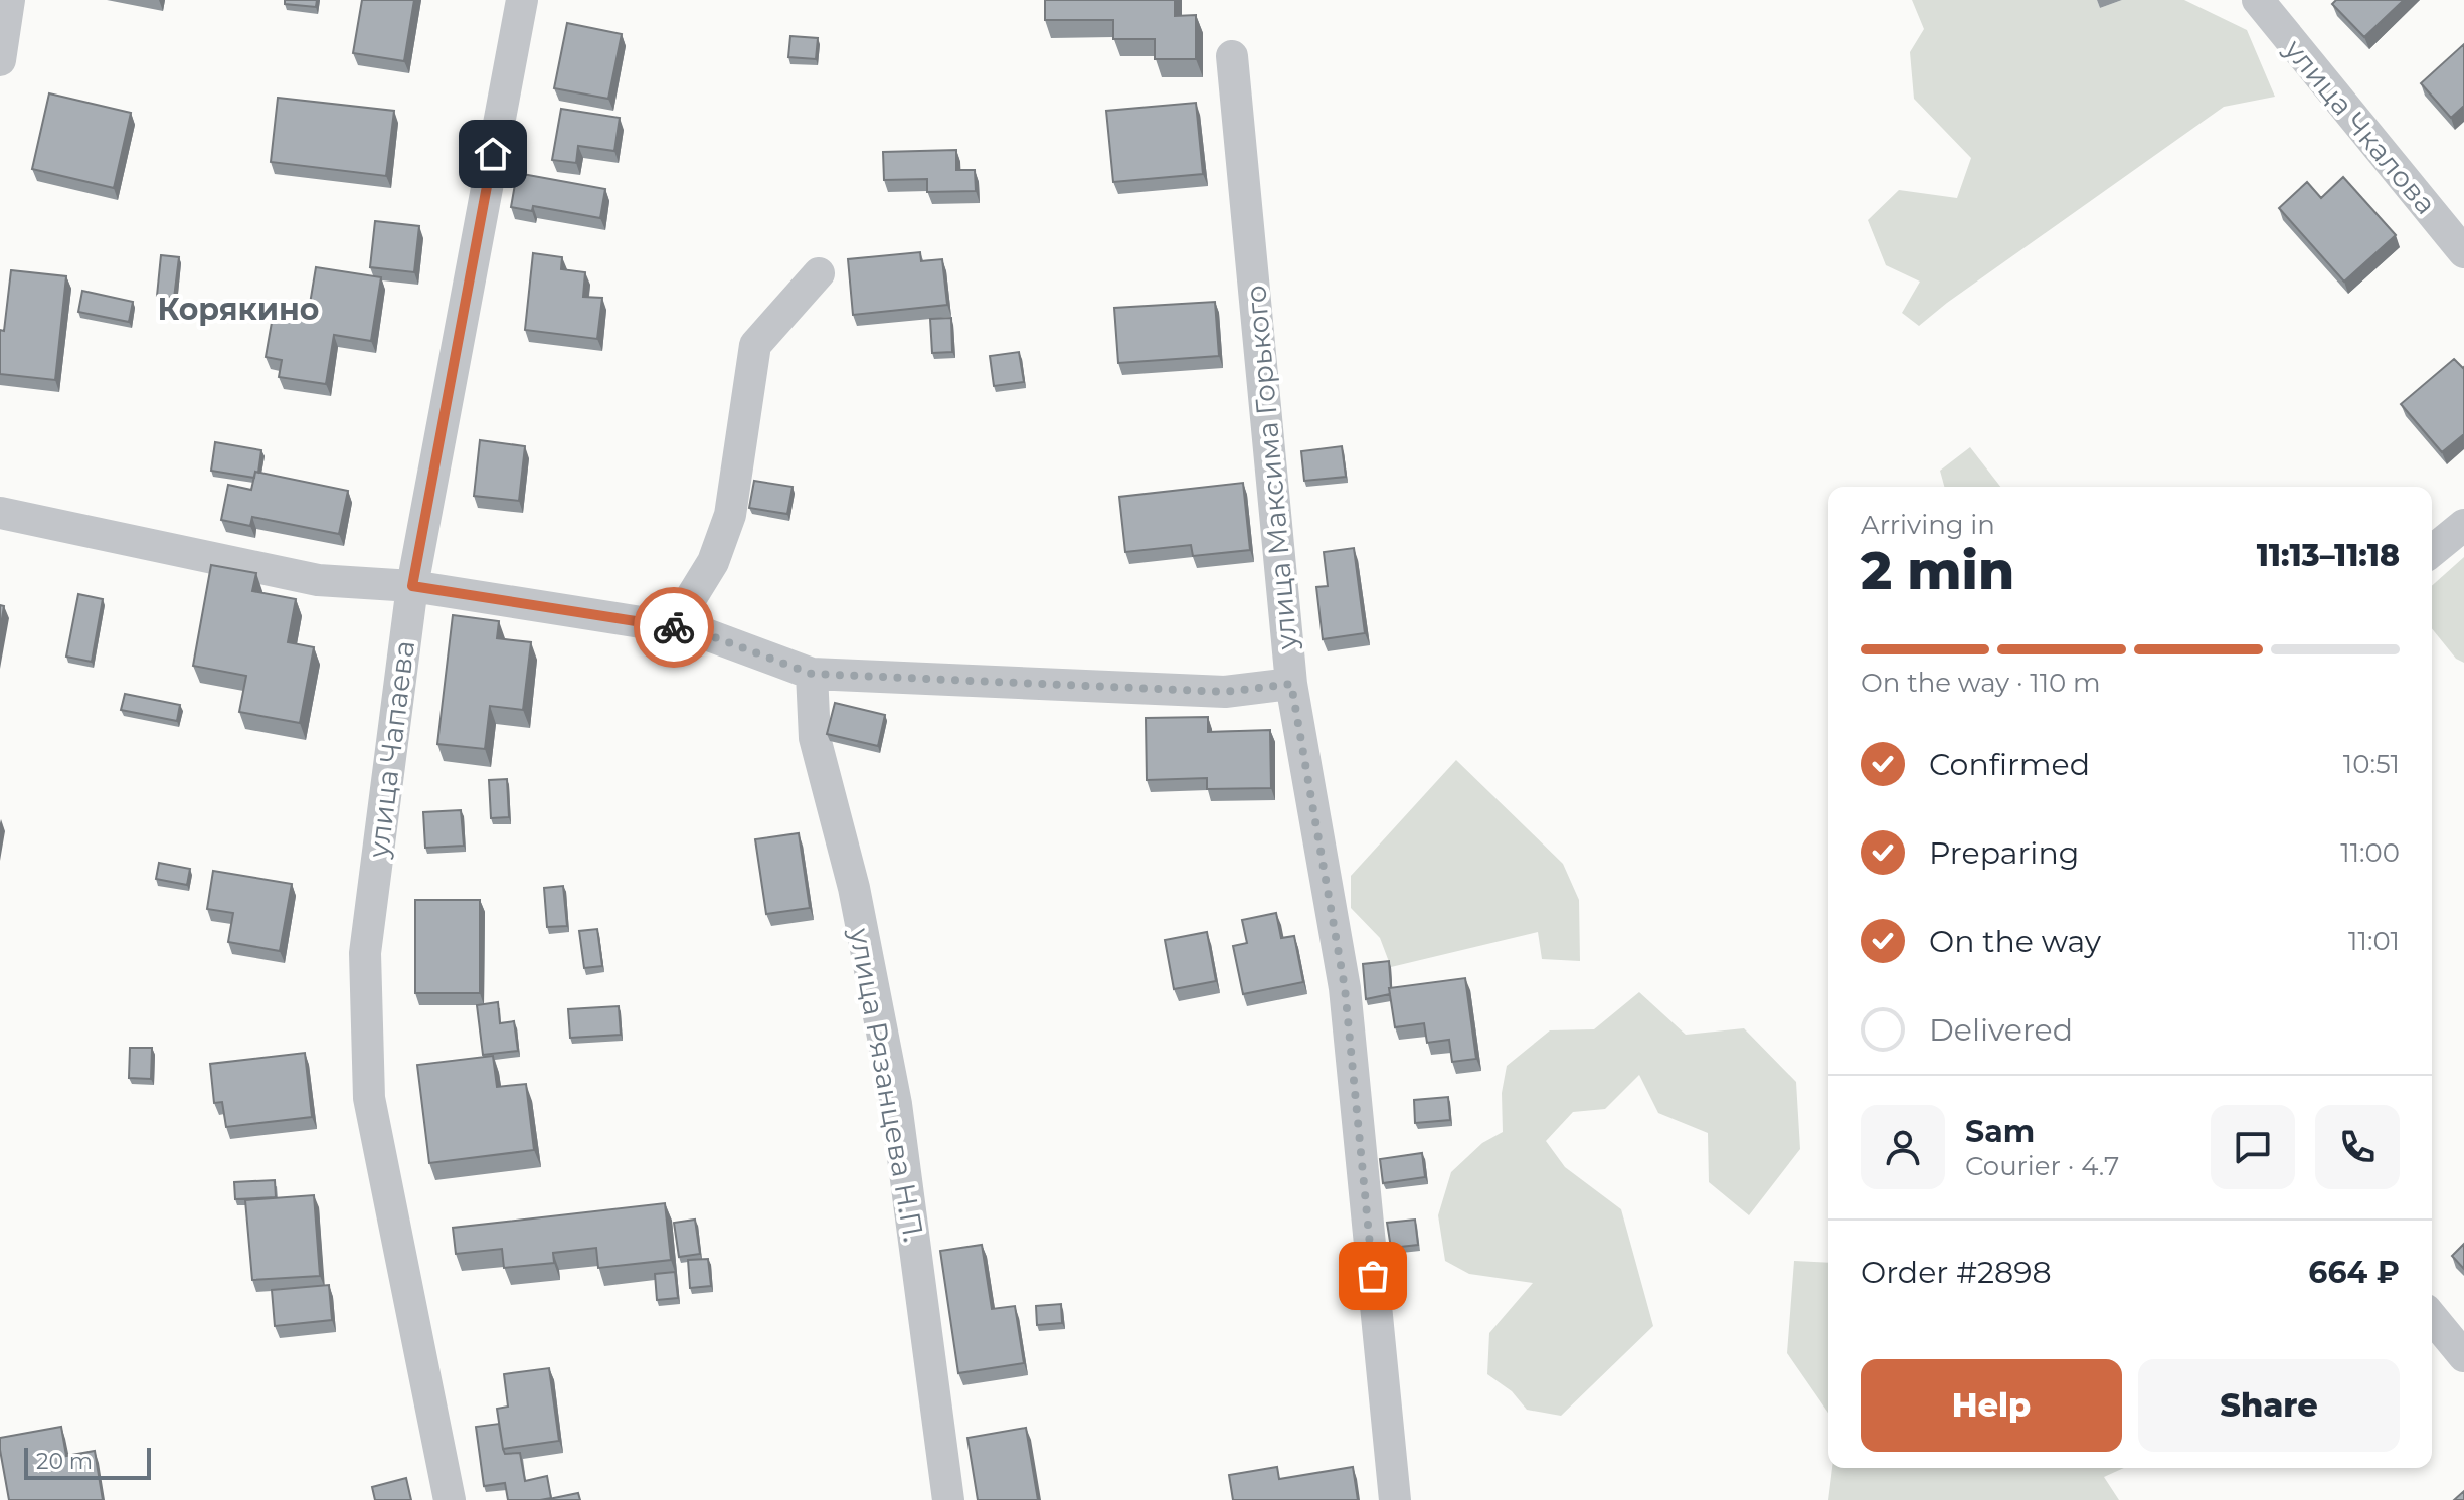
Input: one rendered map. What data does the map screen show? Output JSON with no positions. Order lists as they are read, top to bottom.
{
  "streets": {
    "street": [
      "улица Чкалова",
      "улица Максима Горького",
      "улица Чапаева",
      "улица Рязанцева Н.П."
    ]
  },
  "districts": ["Корякино"],
  "scale_bar": "20 m",
  "page": {
    "heading": ["2 min", "Arriving in", "11:13–11:18"],
    "panel": [
      "Sam",
      "Courier · 4.7",
      "Order #2898",
      "664 ₽"
    ],
    "bar": "On the way · 110 m",
    "list": [
      ["Confirmed", "10:51"],
      ["Preparing", "11:00"],
      ["On the way", "11:01"],
      "Delivered"
    ],
    "buttons": ["Help", "Share"],
    "scale": "20 m"
  }
}
